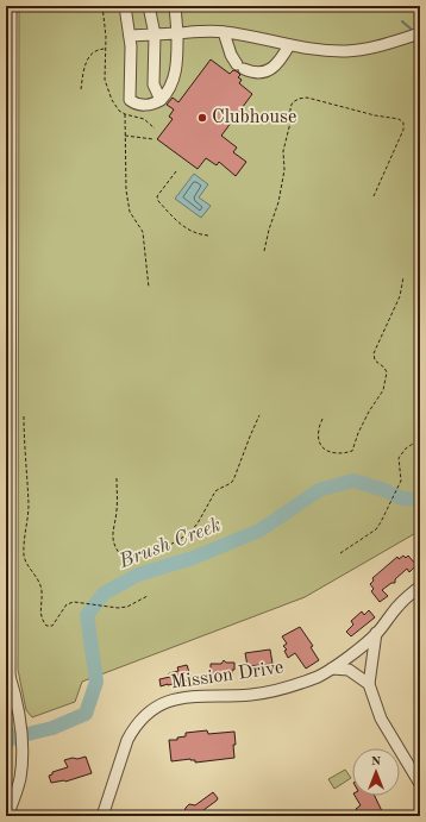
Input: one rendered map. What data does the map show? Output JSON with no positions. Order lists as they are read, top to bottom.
{
  "streets": {
    "street": ["Mission Drive"]
  },
  "water": ["Brush Creek"],
  "places": ["Clubhouse"],
  "north": "top"
}
